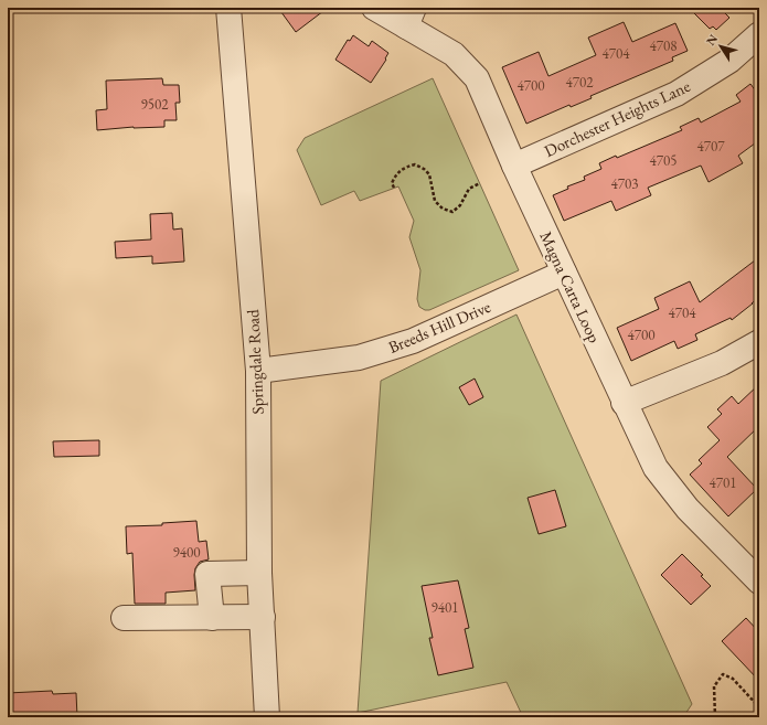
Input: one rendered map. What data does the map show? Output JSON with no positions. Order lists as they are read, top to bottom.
{
  "streets": {
    "street": [
      "Dorchester Heights Lane",
      "Magna Carta Loop",
      "Breeds Hill Drive",
      "Springdale Road"
    ]
  },
  "crossings": [
    ["Dorchester Heights Lane", "Magna Carta Loop"],
    ["Magna Carta Loop", "Breeds Hill Drive"],
    ["Breeds Hill Drive", "Springdale Road"]
  ],
  "house_numbers": [
    "4708",
    "4704",
    "4702",
    "4700",
    "9502",
    "4707",
    "4705",
    "4703",
    "4704",
    "4700",
    "4701",
    "9400",
    "9401"
  ],
  "north": "top left"
}
